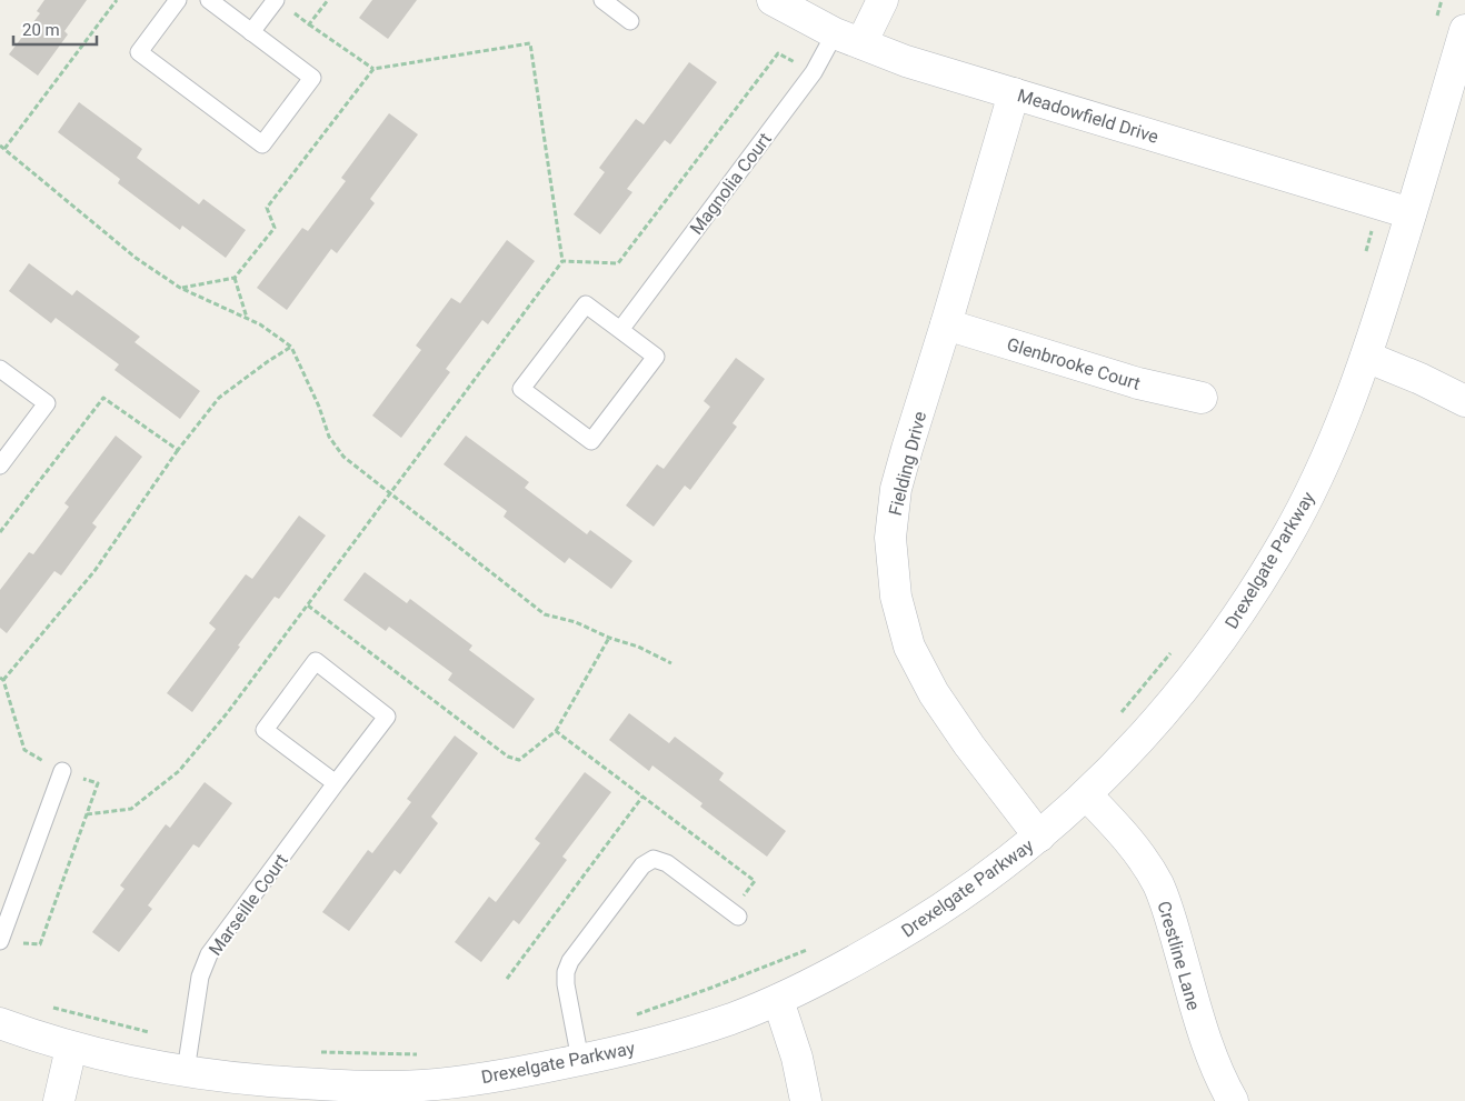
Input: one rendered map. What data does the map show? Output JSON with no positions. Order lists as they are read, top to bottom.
{
  "streets": {
    "street": [
      "Meadowfield Drive",
      "Glenbrooke Court",
      "Fielding Drive",
      "Drexelgate Parkway",
      "Crestline Lane"
    ],
    "lane": ["Magnolia Court", "Marseille Court"]
  },
  "crossings": [
    ["Meadowfield Drive", "Magnolia Court"],
    ["Meadowfield Drive", "Fielding Drive"],
    ["Meadowfield Drive", "Drexelgate Parkway"],
    ["Glenbrooke Court", "Fielding Drive"],
    ["Fielding Drive", "Drexelgate Parkway"],
    ["Drexelgate Parkway", "Marseille Court"],
    ["Drexelgate Parkway", "Crestline Lane"]
  ],
  "scale_bar": "20 m"
}
